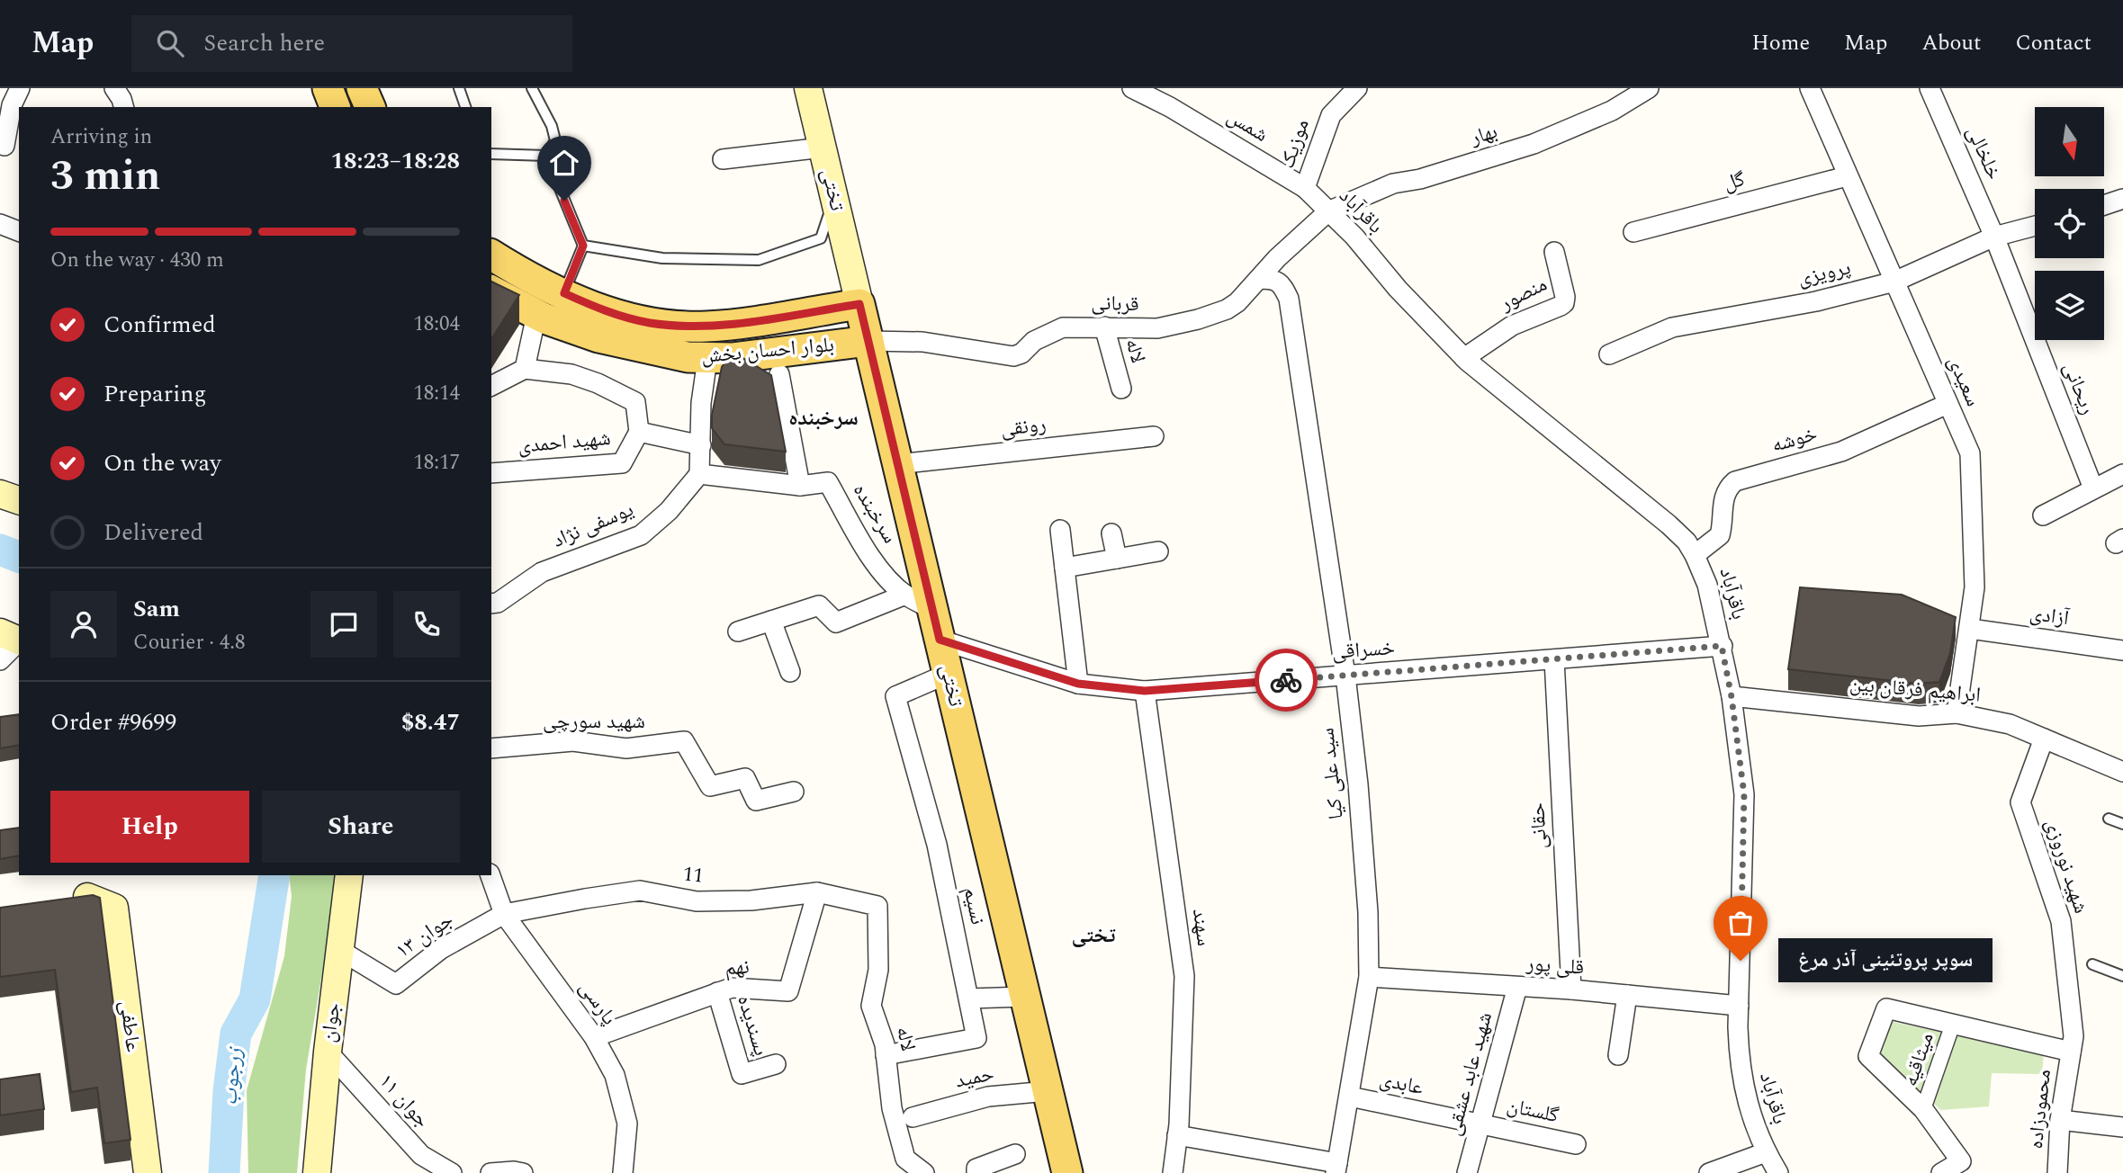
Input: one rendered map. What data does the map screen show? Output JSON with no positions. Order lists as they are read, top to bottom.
{
  "streets": {
    "main road": [
      "تختی",
      "بلوار احسان بخش",
      "جوان",
      "عاطفی"
    ],
    "street": [
      "شمس",
      "بهار",
      "موزیک",
      "خلخالی",
      "گل",
      "باقرآباد",
      "پرویزی",
      "منصور",
      "قربانی",
      "لاله",
      "سعیدی",
      "ریحانی",
      "رونقی",
      "خوشه",
      "شهید احمدی",
      "سرخبنده",
      "یوسفی نژاد",
      "آزادی",
      "خسراقی",
      "ابراهیم فرقان بین",
      "شهید سورچی",
      "سید علی کیا",
      "حقانی",
      "شهید نوروزی",
      "11",
      "نسیم",
      "سهند",
      "جوان ۱۳",
      "قلی پور",
      "نهم",
      "پارسی",
      "پسندیده",
      "میثاقیه",
      "شهید عابد عشقی",
      "حمید",
      "عابدی",
      "جوان ۱۱",
      "محمودزاده",
      "گلستان"
    ]
  },
  "crossings": [
    ["شمس", "موزیک"],
    ["شمس", "باقرآباد"],
    ["بهار", "باقرآباد"],
    ["بهار", "قربانی"],
    ["موزیک", "باقرآباد"],
    ["خلخالی", "پرویزی"],
    ["خلخالی", "ریحانی"],
    ["گل", "سعیدی"],
    ["تختی", "قربانی"],
    ["تختی", "بلوار احسان بخش"],
    ["تختی", "رونقی"],
    ["تختی", "سرخبنده"],
    ["تختی", "خسراقی"],
    ["تختی", "نسیم"],
    ["تختی", "حمید"],
    ["باقرآباد", "منصور"],
    ["باقرآباد", "قربانی"],
    ["باقرآباد", "خوشه"],
    ["باقرآباد", "خسراقی"],
    ["باقرآباد", "ابراهیم فرقان بین"],
    ["باقرآباد", "قلی پور"],
    ["پرویزی", "سعیدی"],
    ["پرویزی", "ریحانی"],
    ["قربانی", "بلوار احسان بخش"],
    ["قربانی", "لاله"],
    ["قربانی", "سید علی کیا"],
    ["لاله", "11"],
    ["لاله", "نسیم"],
    ["سعیدی", "خوشه"],
    ["سعیدی", "آزادی"],
    ["سعیدی", "ابراهیم فرقان بین"],
    ["سرخبنده", "یوسفی نژاد"],
    ["خسراقی", "سید علی کیا"],
    ["خسراقی", "حقانی"],
    ["خسراقی", "سهند"],
    ["ابراهیم فرقان بین", "شهید نوروزی"],
    ["سید علی کیا", "قلی پور"],
    ["سید علی کیا", "عابدی"],
    ["حقانی", "قلی پور"],
    ["شهید نوروزی", "محمودزاده"],
    ["11", "جوان ۱۳"],
    ["11", "نهم"],
    ["11", "پارسی"],
    ["جوان ۱۳", "پارسی"],
    ["جوان ۱۳", "جوان"],
    ["قلی پور", "شهید عابد عشقی"],
    ["نهم", "پارسی"],
    ["نهم", "پسندیده"],
    ["جوان", "جوان ۱۱"],
    ["شهید عابد عشقی", "عابدی"],
    ["شهید عابد عشقی", "گلستان"],
    ["عابدی", "گلستان"]
  ],
  "districts": ["سرخبنده", "تختی"],
  "water": ["زرجوب"],
  "places": ["سوپر پروتئینی آذر مرغ"],
  "north": "bottom",
  "page": {
    "header": "Map",
    "search": "Search here",
    "nav": [
      "Home",
      "Map",
      "About",
      "Contact"
    ],
    "heading": ["3 min", "Arriving in", "18:23–18:28"],
    "panel": [
      "Sam",
      "Courier · 4.8",
      "Order #9699",
      "$8.47"
    ],
    "bar": "On the way · 430 m",
    "list": [
      ["Confirmed", "18:04"],
      ["Preparing", "18:14"],
      ["On the way", "18:17"],
      "Delivered"
    ],
    "buttons": ["Help", "Share"],
    "bubble": "سوپر پروتئینی آذر مرغ"
  }
}
